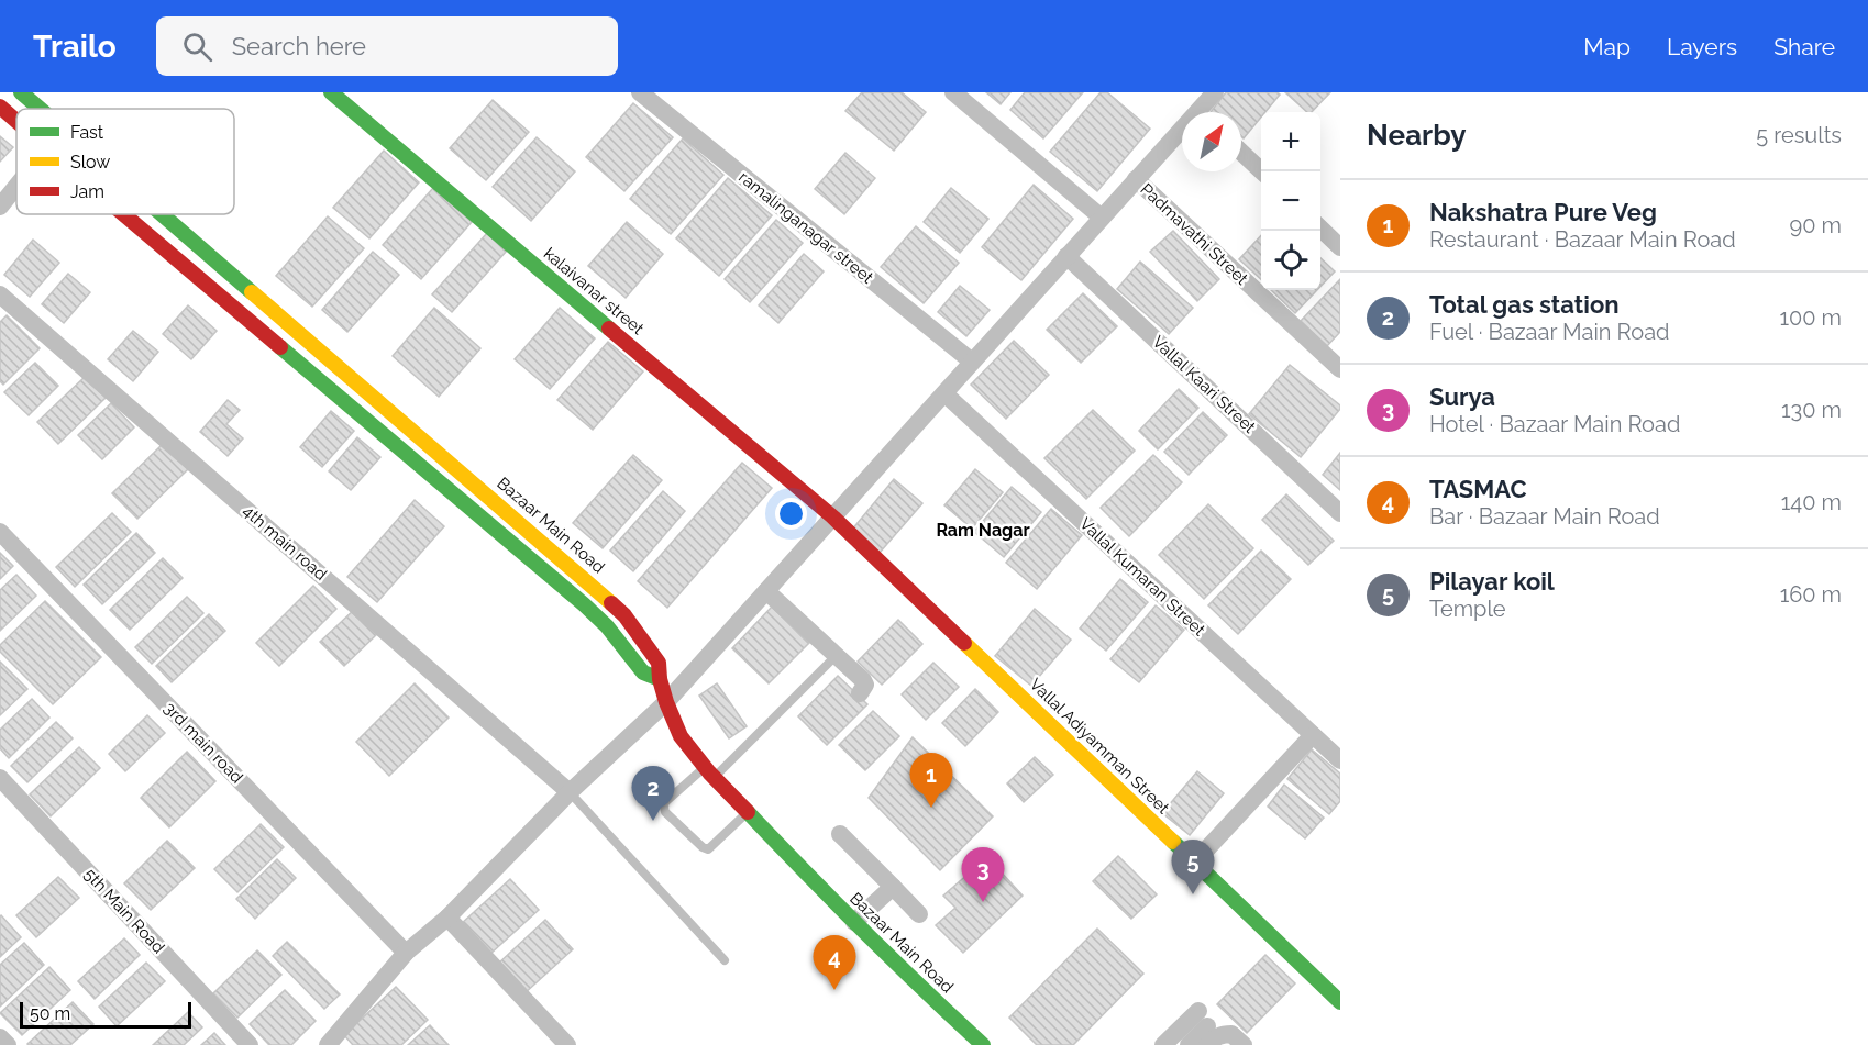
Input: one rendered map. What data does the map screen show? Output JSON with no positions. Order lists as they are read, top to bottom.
{
  "streets": {
    "main road": ["kalaivanar street", "Bazaar Main Road", "Vallal Adiyamman Street"],
    "street": [
      "ramalinganagar street",
      "Padmavathi Street",
      "Vallal Kaari Street",
      "4th main road",
      "Vallal Kumaran Street",
      "3rd main road",
      "5th Main Road"
    ]
  },
  "crossings": [
    ["kalaivanar street", "Vallal Adiyamman Street"]
  ],
  "districts": ["Ram Nagar"],
  "legend": ["Fast", "Slow", "Jam"],
  "scale_bar": "50 m",
  "north": "top right",
  "page": {
    "header": "Trailo",
    "search": "Search here",
    "nav": ["Map", "Layers", "Share"],
    "heading": ["Nearby", "5 results"],
    "map_buttons": ["+", "−"],
    "list": [
      {
        "mark": "1",
        "name": "Nakshatra Pure Veg",
        "note": "Restaurant · Bazaar Main Road",
        "value": "90 m"
      },
      {
        "mark": "2",
        "name": "Total gas station",
        "note": "Fuel · Bazaar Main Road",
        "value": "100 m"
      },
      {
        "mark": "3",
        "name": "Surya",
        "note": "Hotel · Bazaar Main Road",
        "value": "130 m"
      },
      {
        "mark": "4",
        "name": "TASMAC",
        "note": "Bar · Bazaar Main Road",
        "value": "140 m"
      },
      {
        "mark": "5",
        "name": "Pilayar koil",
        "note": "Temple",
        "value": "160 m"
      }
    ],
    "pins": [
      "1",
      "2",
      "5",
      "3",
      "4"
    ],
    "scale": "50 m"
  }
}
